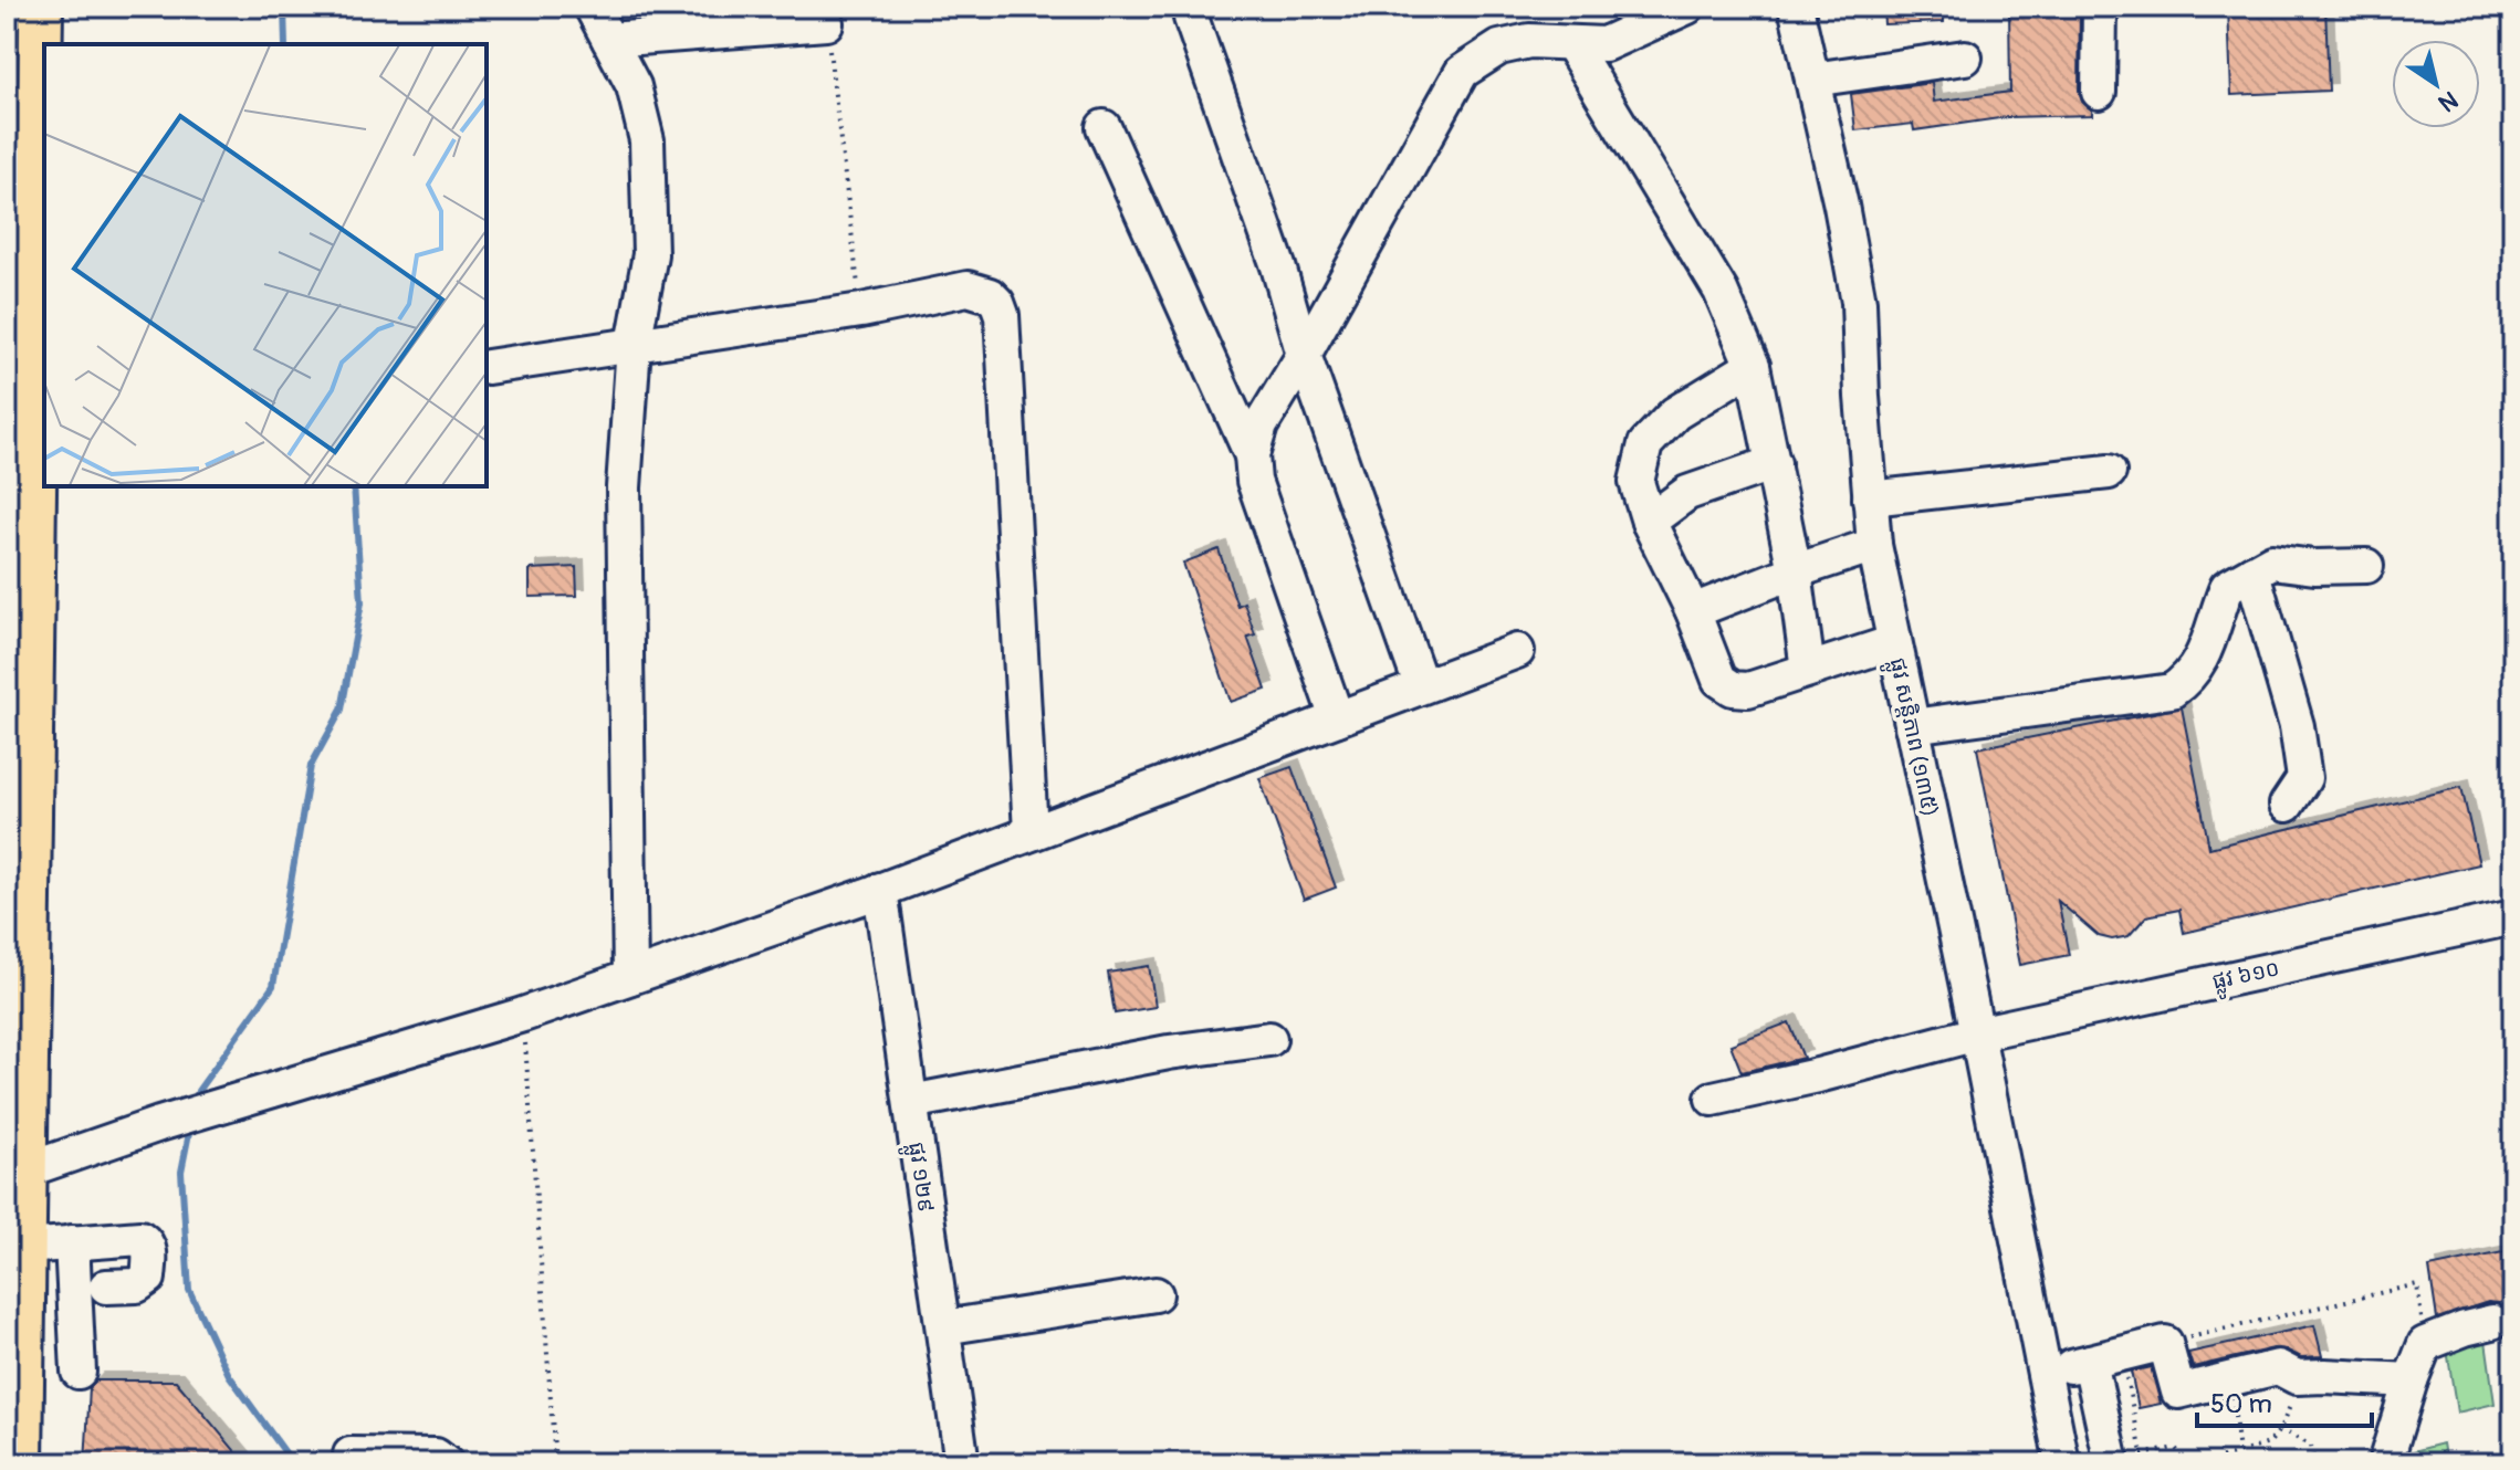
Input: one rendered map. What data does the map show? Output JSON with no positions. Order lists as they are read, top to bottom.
{
  "streets": {
    "street": ["ផ្លូវ សន្តិភាព (១៣៥)", "ផ្លូវ ៦១០", "ផ្លូវ ១២៩"]
  },
  "crossings": [
    ["ផ្លូវ សន្តិភាព (១៣៥)", "ផ្លូវ ៦១០"]
  ],
  "scale_bar": "50 m",
  "north": "bottom right"
}
